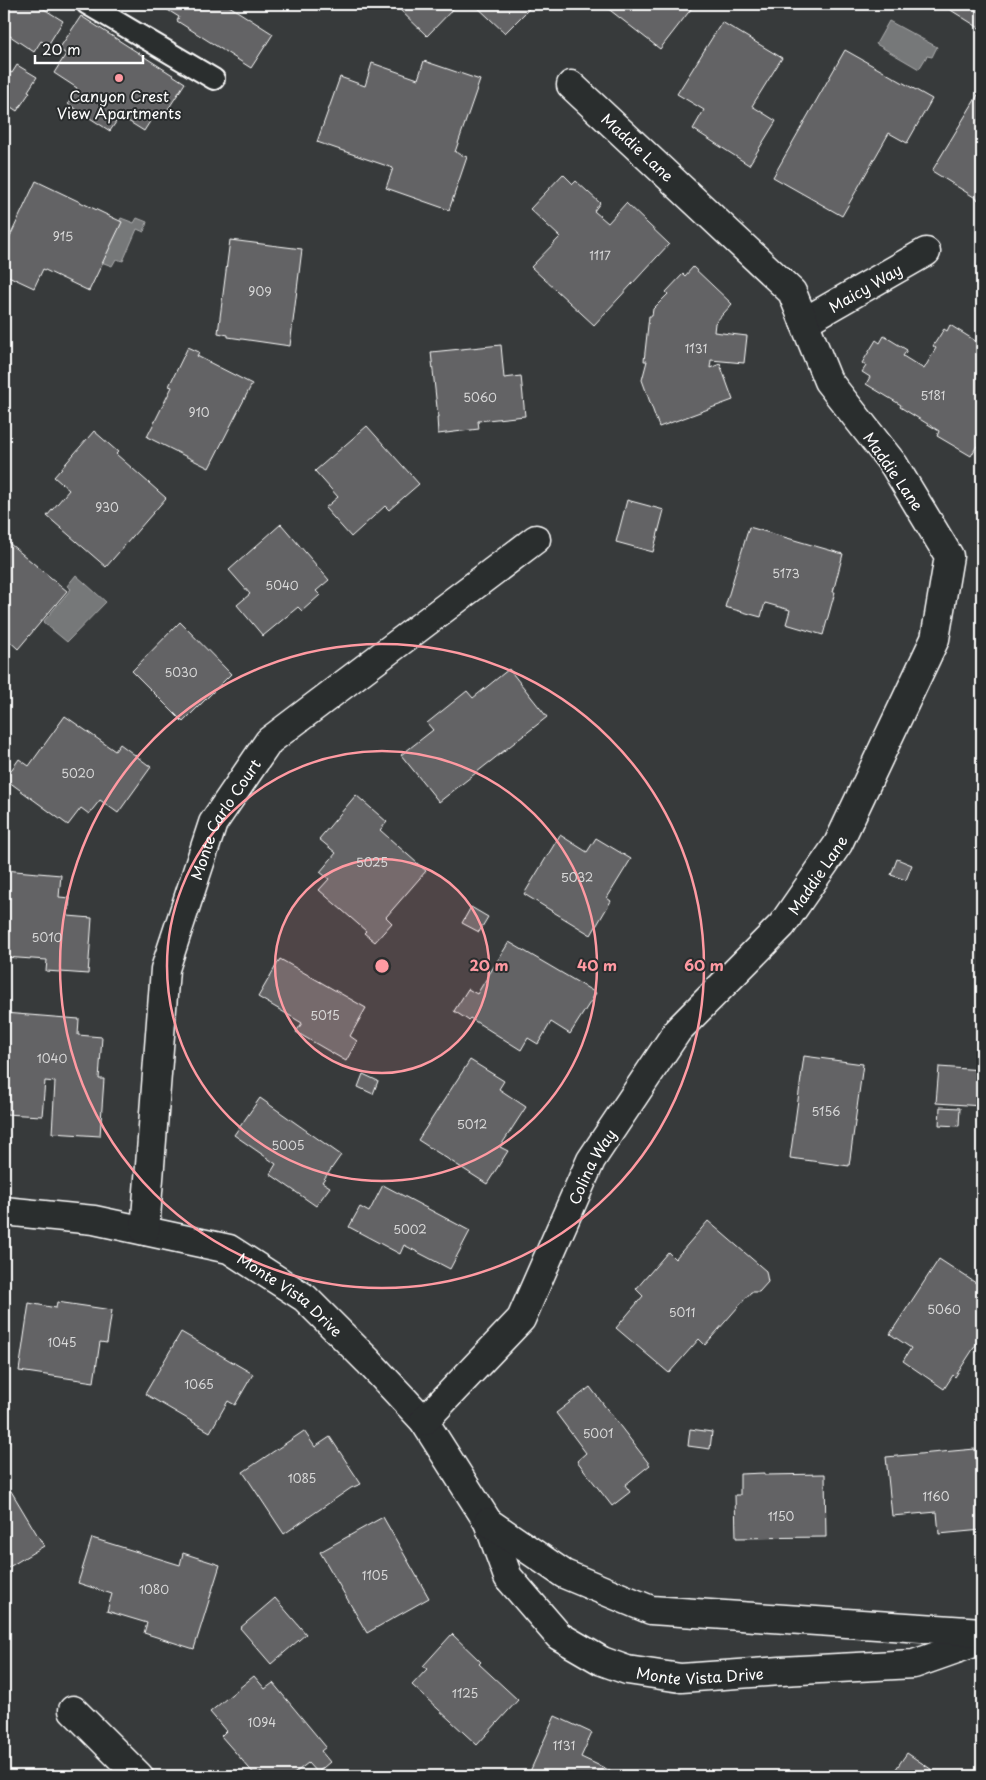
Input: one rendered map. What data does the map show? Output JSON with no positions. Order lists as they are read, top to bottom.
{
  "streets": {
    "street": [
      "Maddie Lane",
      "Maicy Way",
      "Monte Carlo Court",
      "Colina Way",
      "Monte Vista Drive"
    ]
  },
  "crossings": [
    ["Maddie Lane", "Maicy Way"],
    ["Maddie Lane", "Colina Way"],
    ["Monte Carlo Court", "Monte Vista Drive"],
    ["Colina Way", "Monte Vista Drive"]
  ],
  "places": ["Canyon Crest View Apartments"],
  "house_numbers": [
    "915",
    "1117",
    "909",
    "1131",
    "5181",
    "5060",
    "910",
    "930",
    "5173",
    "5040",
    "5030",
    "5020",
    "5025",
    "5032",
    "5010",
    "5015",
    "1040",
    "5156",
    "5012",
    "5005",
    "5002",
    "5060",
    "5011",
    "1045",
    "1065",
    "5001",
    "1085",
    "1160",
    "1150",
    "1105",
    "1080",
    "1125",
    "1094",
    "1131"
  ],
  "scale_bar": "20 m",
  "rings": ["20 m", "40 m", "60 m"]
}
